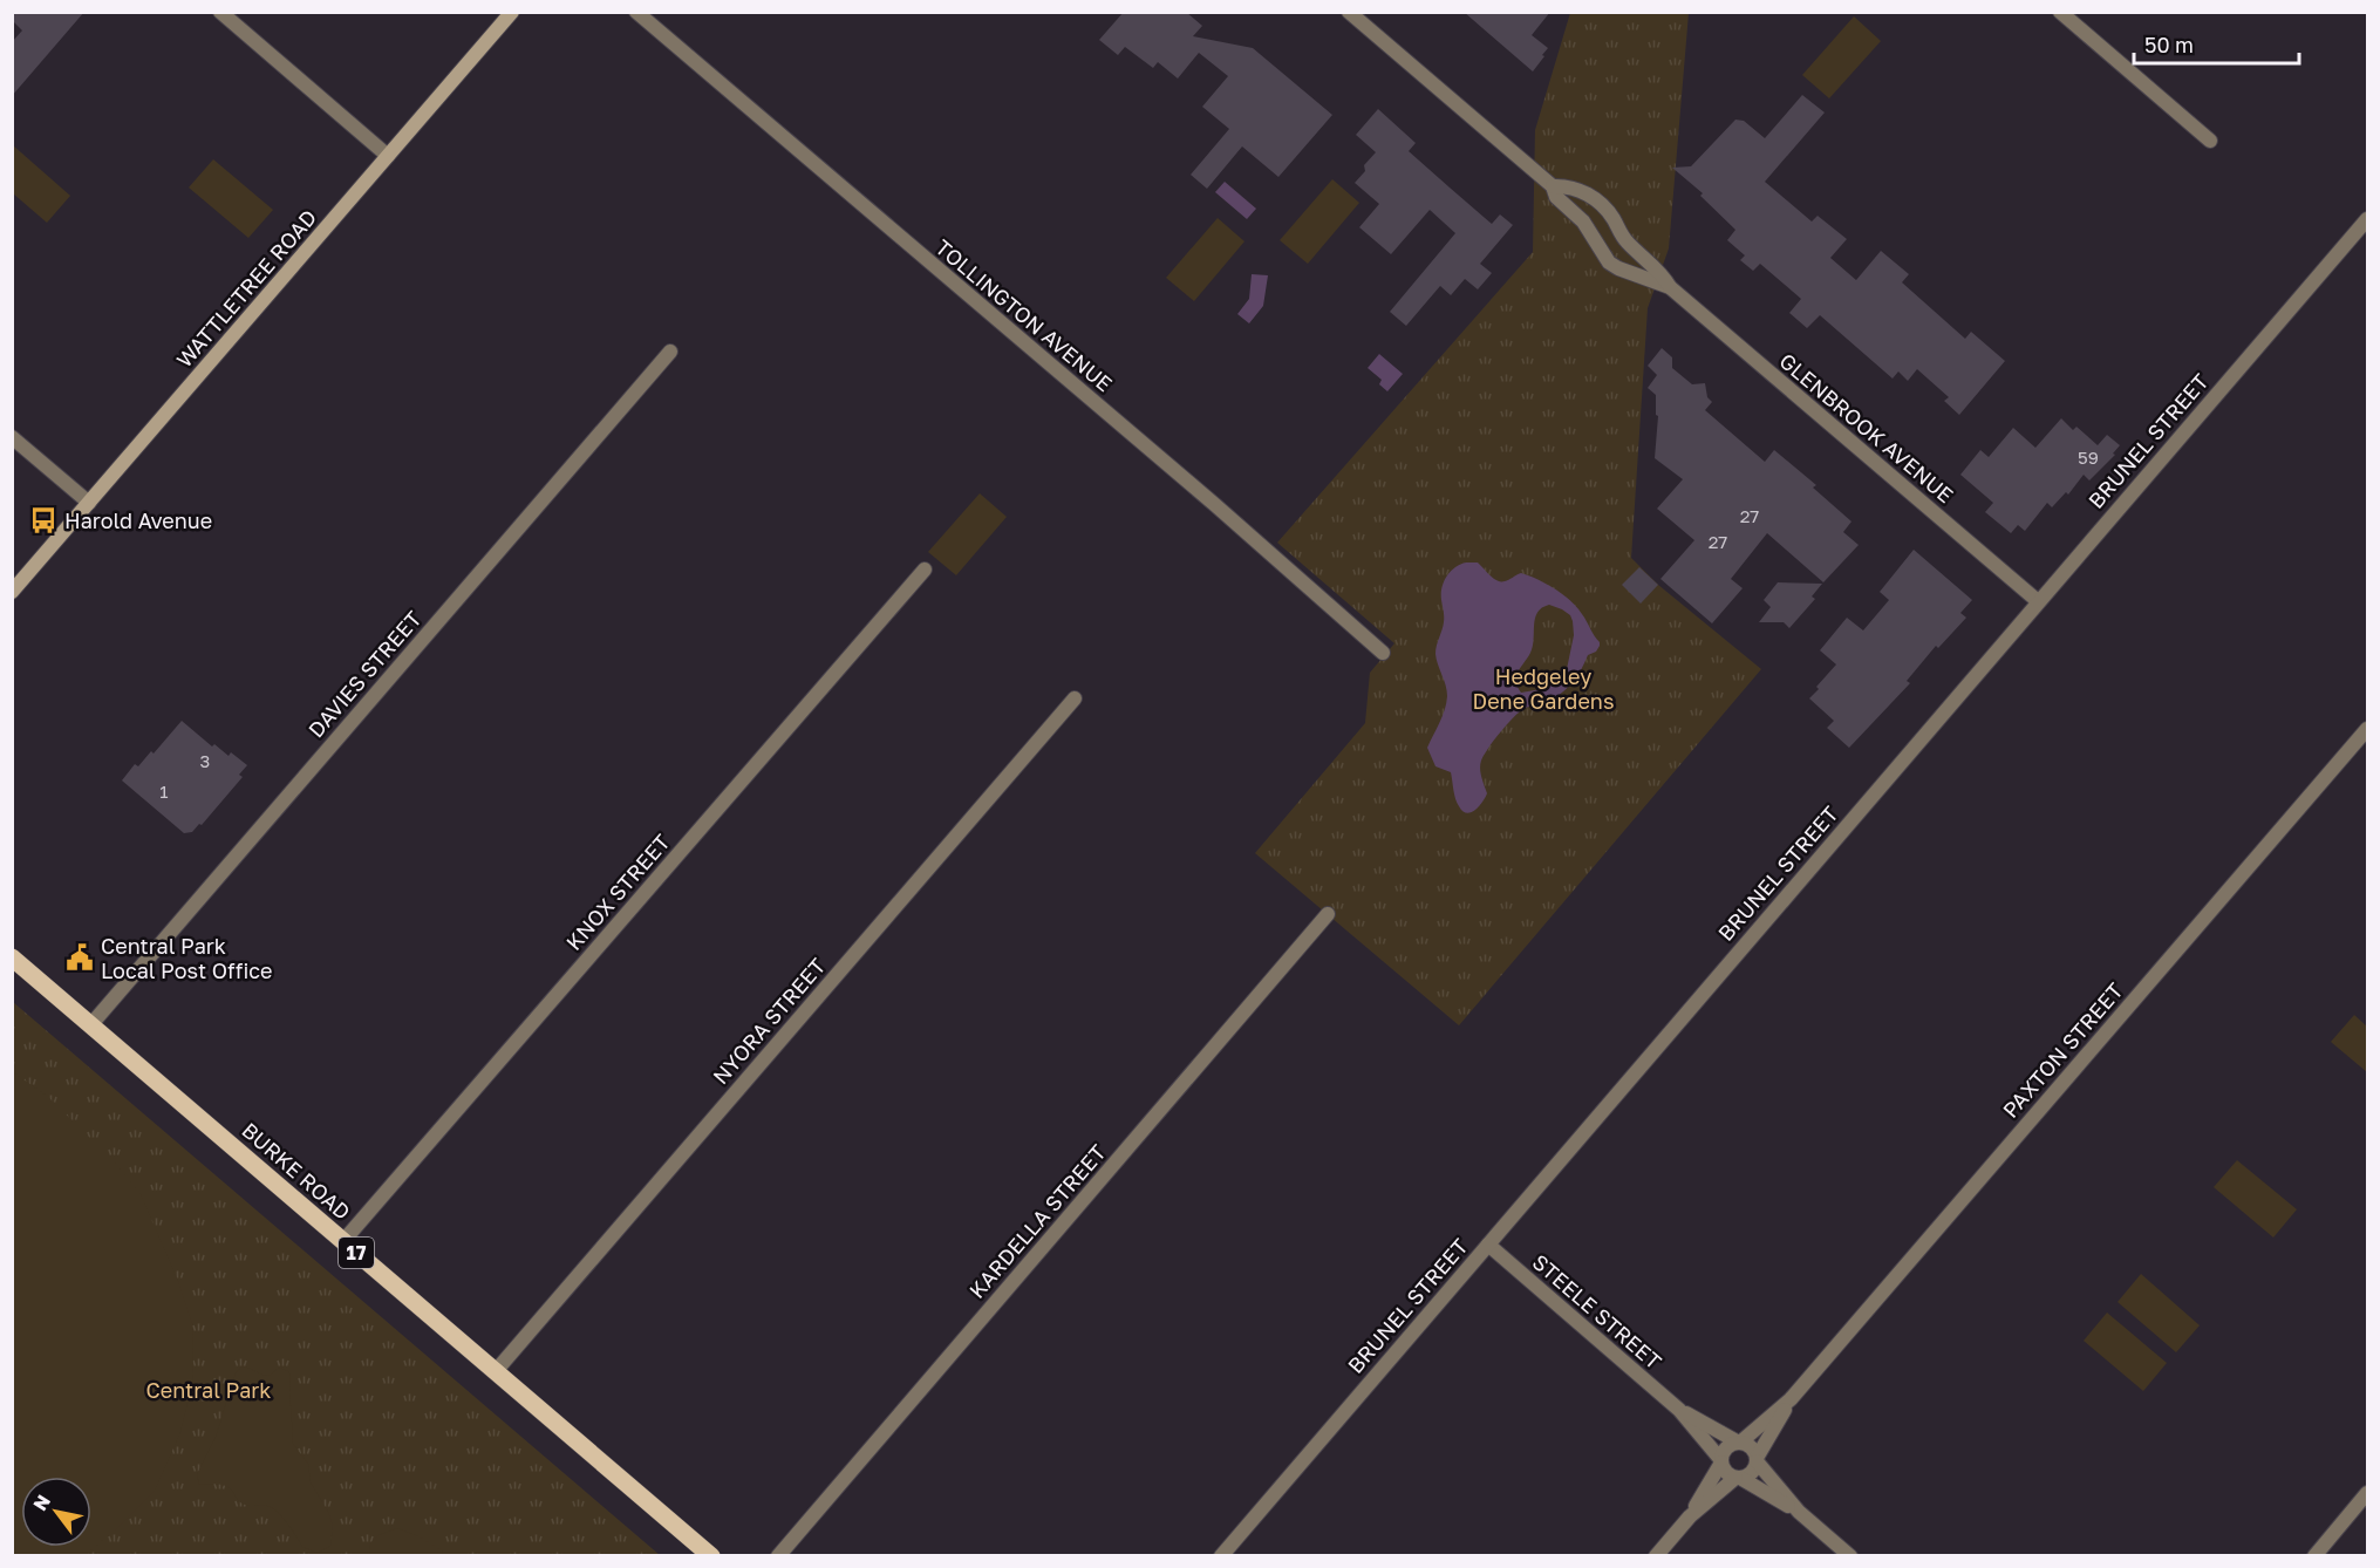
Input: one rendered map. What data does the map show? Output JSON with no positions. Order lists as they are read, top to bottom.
{
  "streets": {
    "main road": ["WATTLETREE ROAD", "BURKE ROAD", "17"],
    "street": [
      "TOLLINGTON AVENUE",
      "GLENBROOK AVENUE",
      "BRUNEL STREET",
      "DAVIES STREET",
      "KNOX STREET",
      "NYORA STREET",
      "PAXTON STREET",
      "KARDELLA STREET",
      "STEELE STREET"
    ]
  },
  "crossings": [
    ["GLENBROOK AVENUE", "BRUNEL STREET"],
    ["BRUNEL STREET", "STEELE STREET"],
    ["DAVIES STREET", "BURKE ROAD"],
    ["KNOX STREET", "BURKE ROAD"],
    ["NYORA STREET", "BURKE ROAD"],
    ["PAXTON STREET", "STEELE STREET"]
  ],
  "parks": ["Hedgeley Dene Gardens", "Central Park"],
  "places": {
    "bus stop": ["Harold Avenue"],
    "public building": ["Central Park Local Post Office"]
  },
  "house_numbers": [
    "59",
    "27",
    "27",
    "3",
    "1"
  ],
  "scale_bar": "50 m",
  "north": "top left"
}
